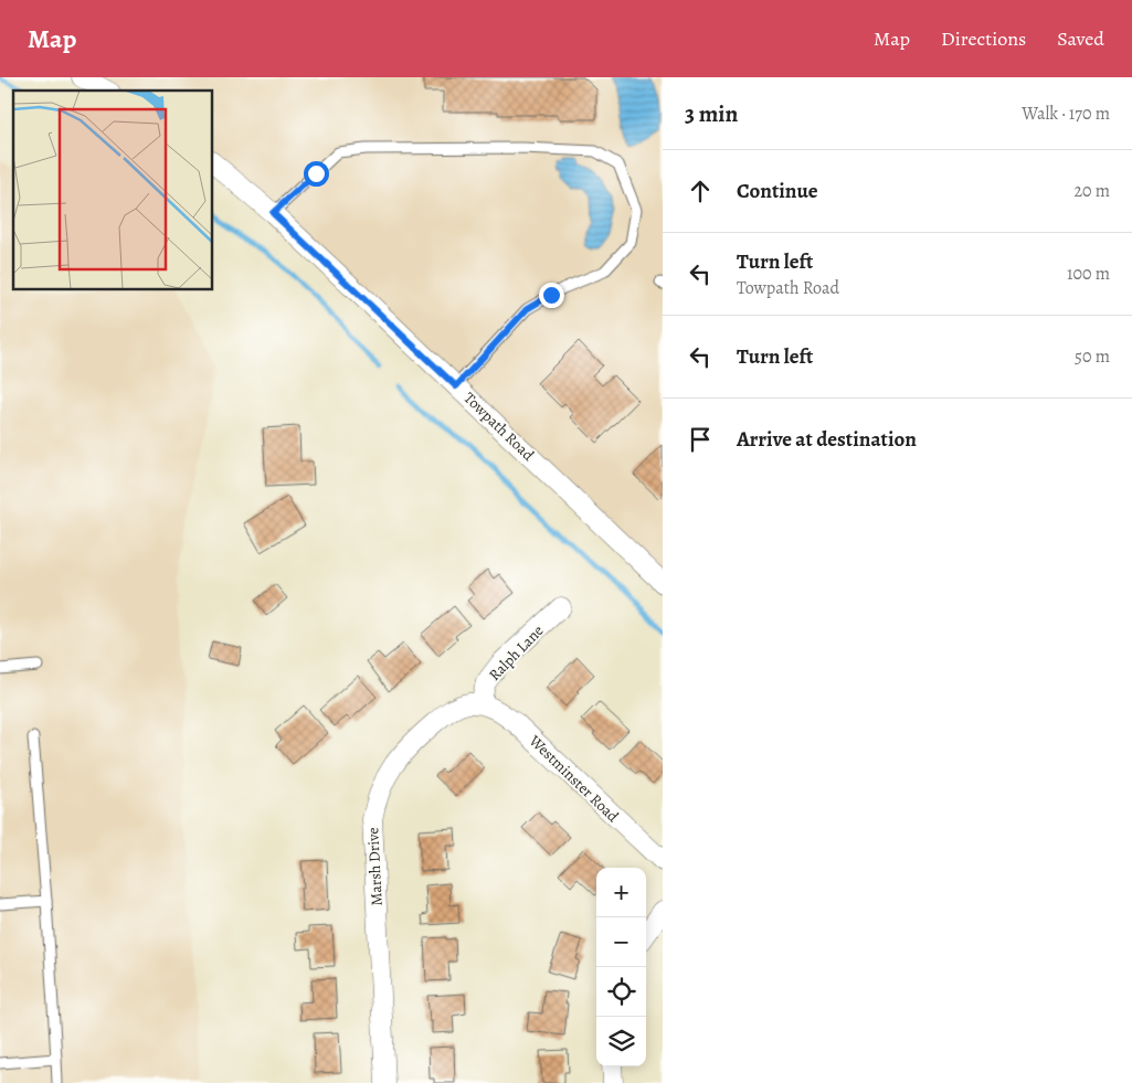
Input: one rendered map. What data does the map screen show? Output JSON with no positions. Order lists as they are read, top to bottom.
{
  "streets": {
    "street": [
      "Towpath Road",
      "Ralph Lane",
      "Westminster Road",
      "Marsh Drive"
    ]
  },
  "crossings": [
    ["Ralph Lane", "Westminster Road"],
    ["Ralph Lane", "Marsh Drive"],
    ["Westminster Road", "Marsh Drive"]
  ],
  "page": {
    "header": "Map",
    "nav": ["Map", "Directions", "Saved"],
    "heading": ["3 min", "Walk · 170 m"],
    "list": [
      ["Continue", "20 m"],
      ["Turn left", "Towpath Road", "100 m"],
      ["Turn left", "50 m"],
      "Arrive at destination"
    ],
    "map_buttons": ["+", "−"]
  }
}
